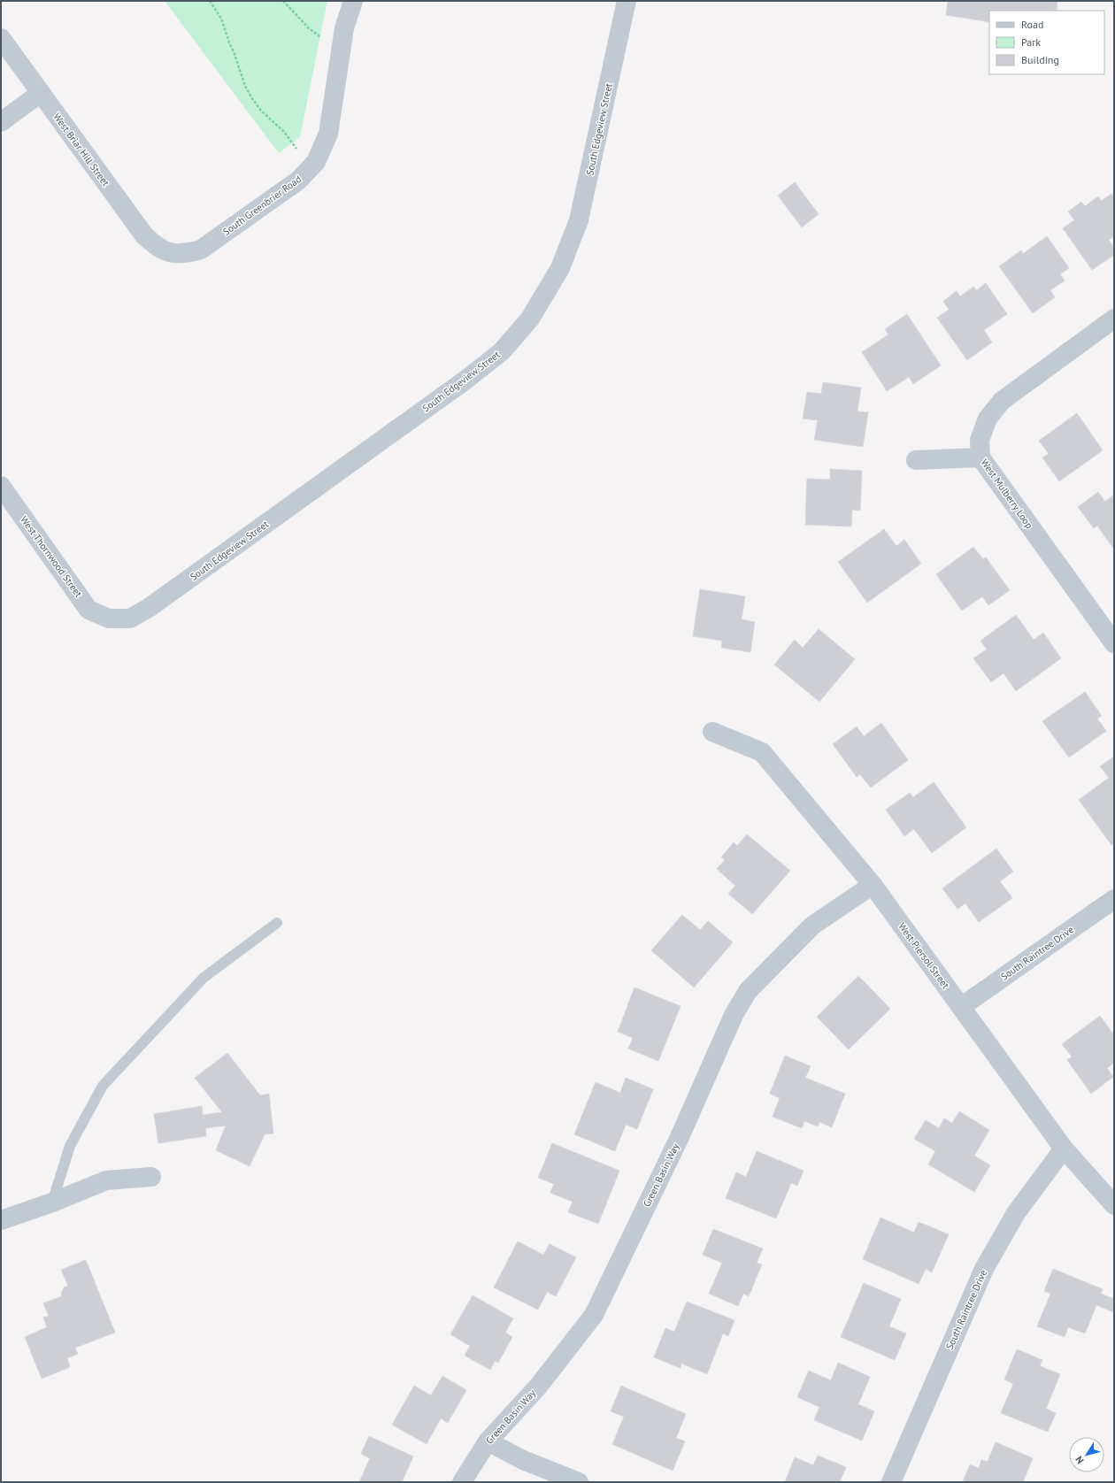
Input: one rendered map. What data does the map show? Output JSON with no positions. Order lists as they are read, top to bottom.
{
  "streets": {
    "street": [
      "South Edgeview Street",
      "West Briar Hill Street",
      "South Greenbrier Road",
      "West Mulberry Loop",
      "West Thornwood Street",
      "South Raintree Drive",
      "West Piersol Street",
      "Green Basin Way"
    ]
  },
  "crossings": [
    ["South Edgeview Street", "West Thornwood Street"],
    ["West Briar Hill Street", "South Greenbrier Road"],
    ["South Raintree Drive", "West Piersol Street"],
    ["West Piersol Street", "Green Basin Way"]
  ],
  "legend": ["Road", "Park", "Building"],
  "north": "bottom left"
}
